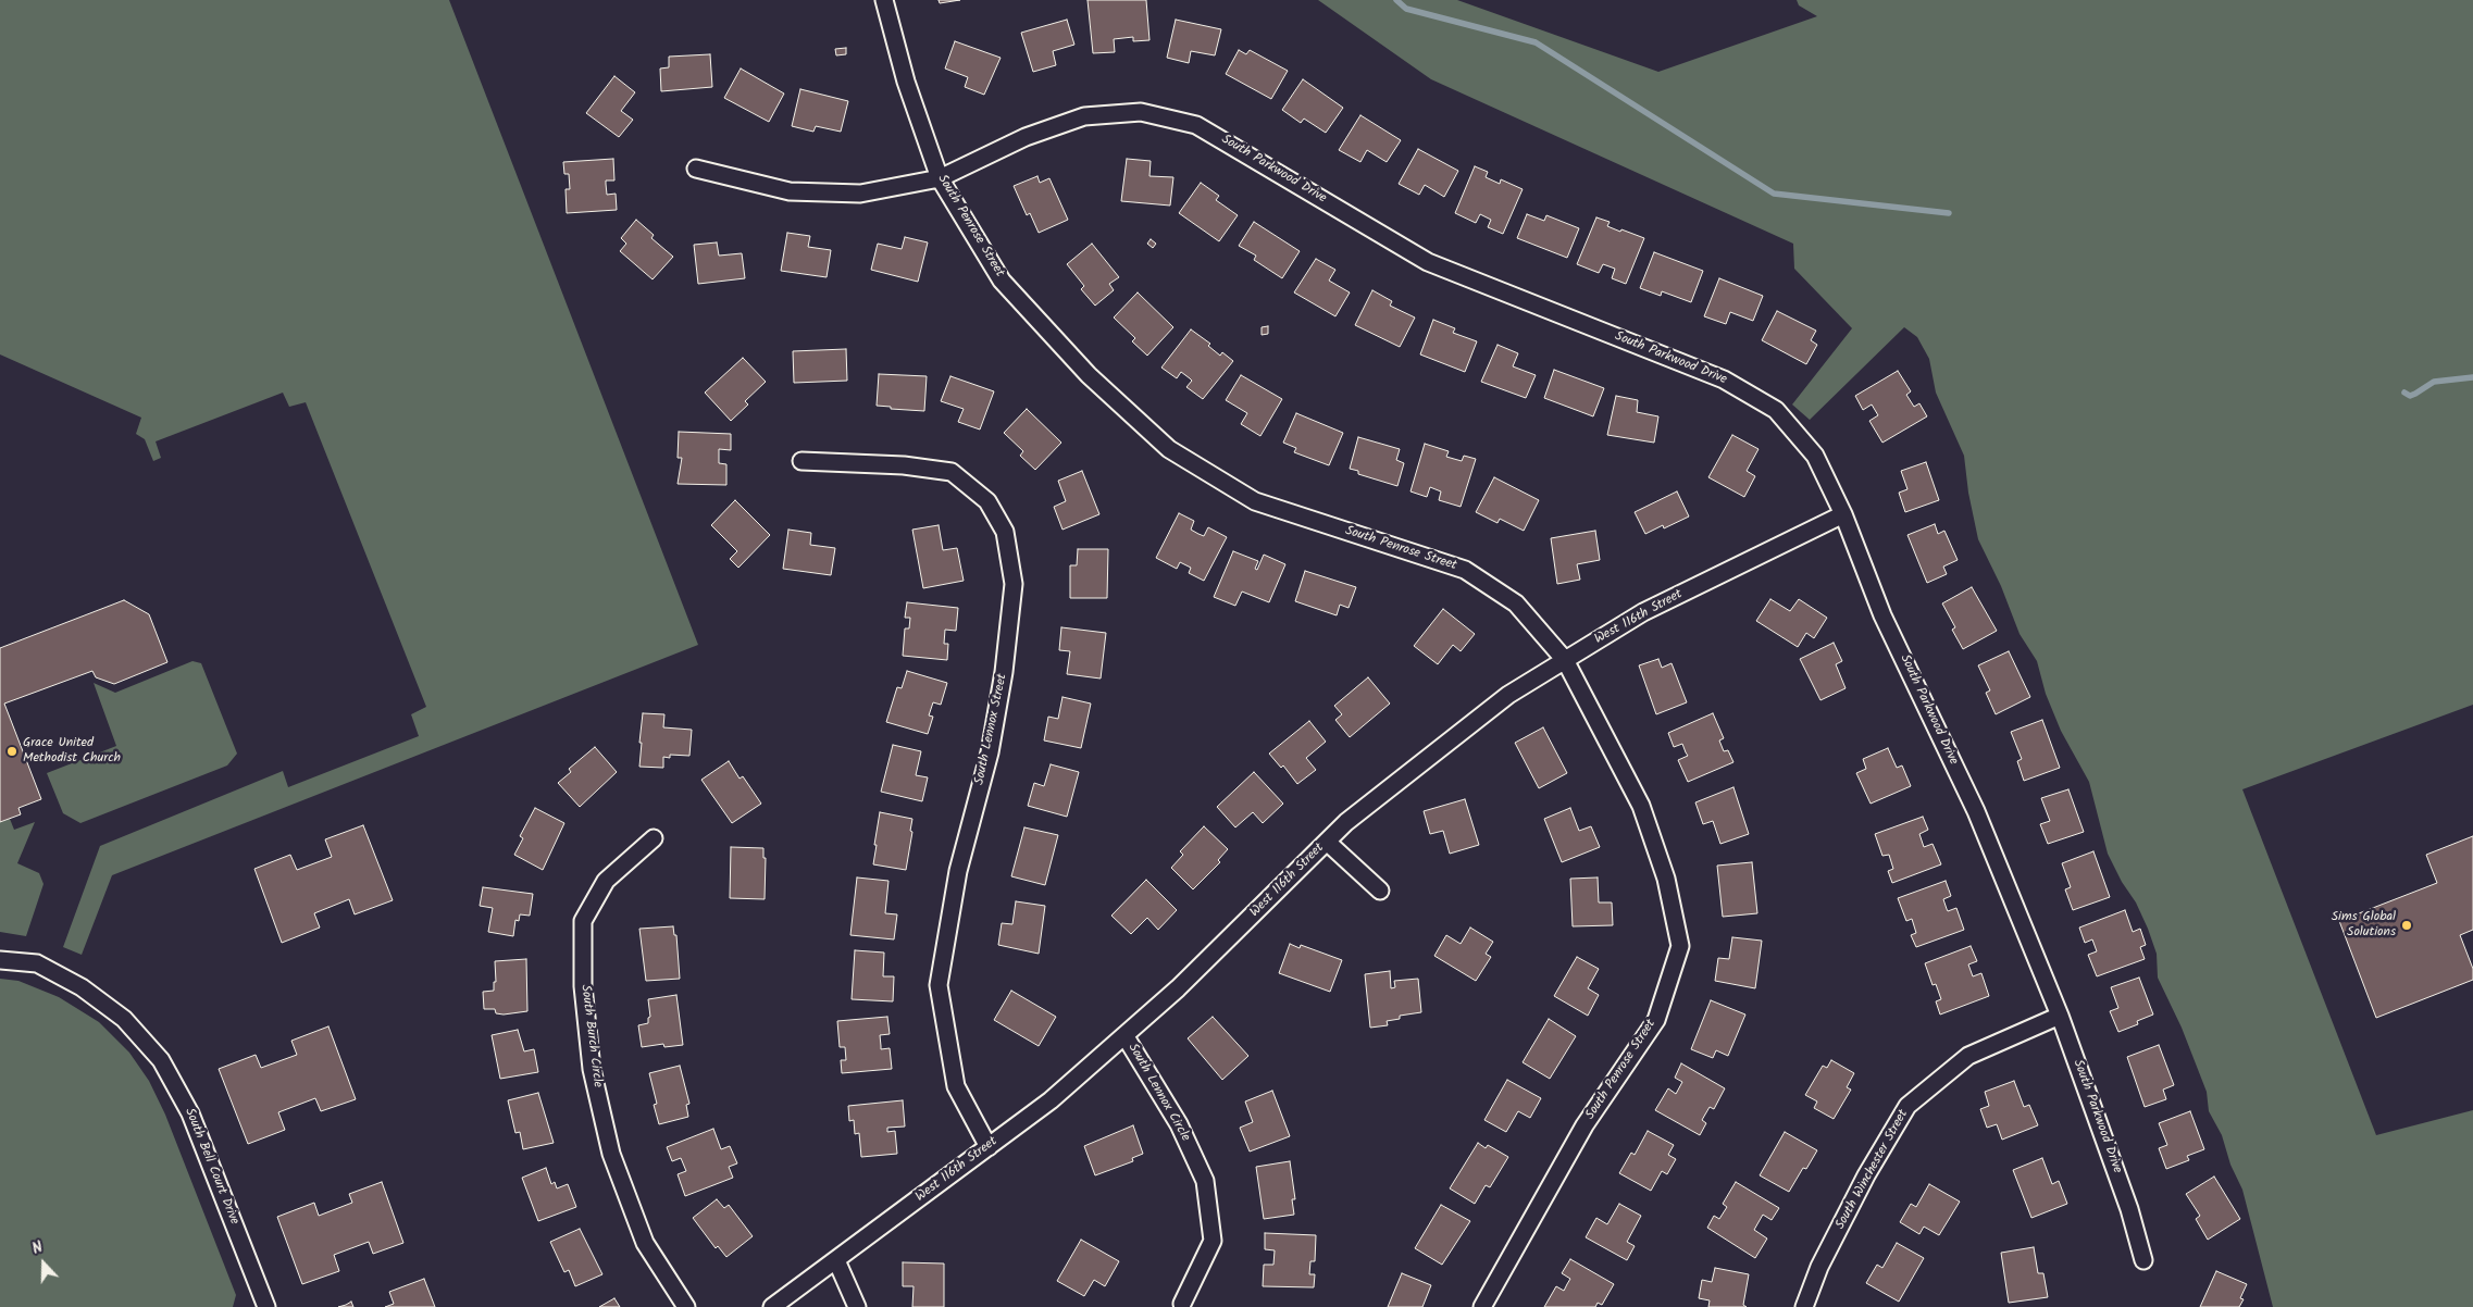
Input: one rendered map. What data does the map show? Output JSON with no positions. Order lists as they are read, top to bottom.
{
  "streets": {
    "street": [
      "South Parkwood Drive",
      "South Penrose Street",
      "West 116th Street",
      "South Lennox Street",
      "South Burch Circle",
      "South Lennox Circle",
      "South Bell Court Drive",
      "South Winchester Street"
    ]
  },
  "crossings": [
    ["South Parkwood Drive", "South Penrose Street"],
    ["South Parkwood Drive", "West 116th Street"],
    ["South Parkwood Drive", "South Winchester Street"],
    ["South Penrose Street", "West 116th Street"],
    ["West 116th Street", "South Lennox Street"],
    ["West 116th Street", "South Lennox Circle"]
  ],
  "places": ["Grace United Methodist Church", "Sims Global Solutions"],
  "north": "top"
}
